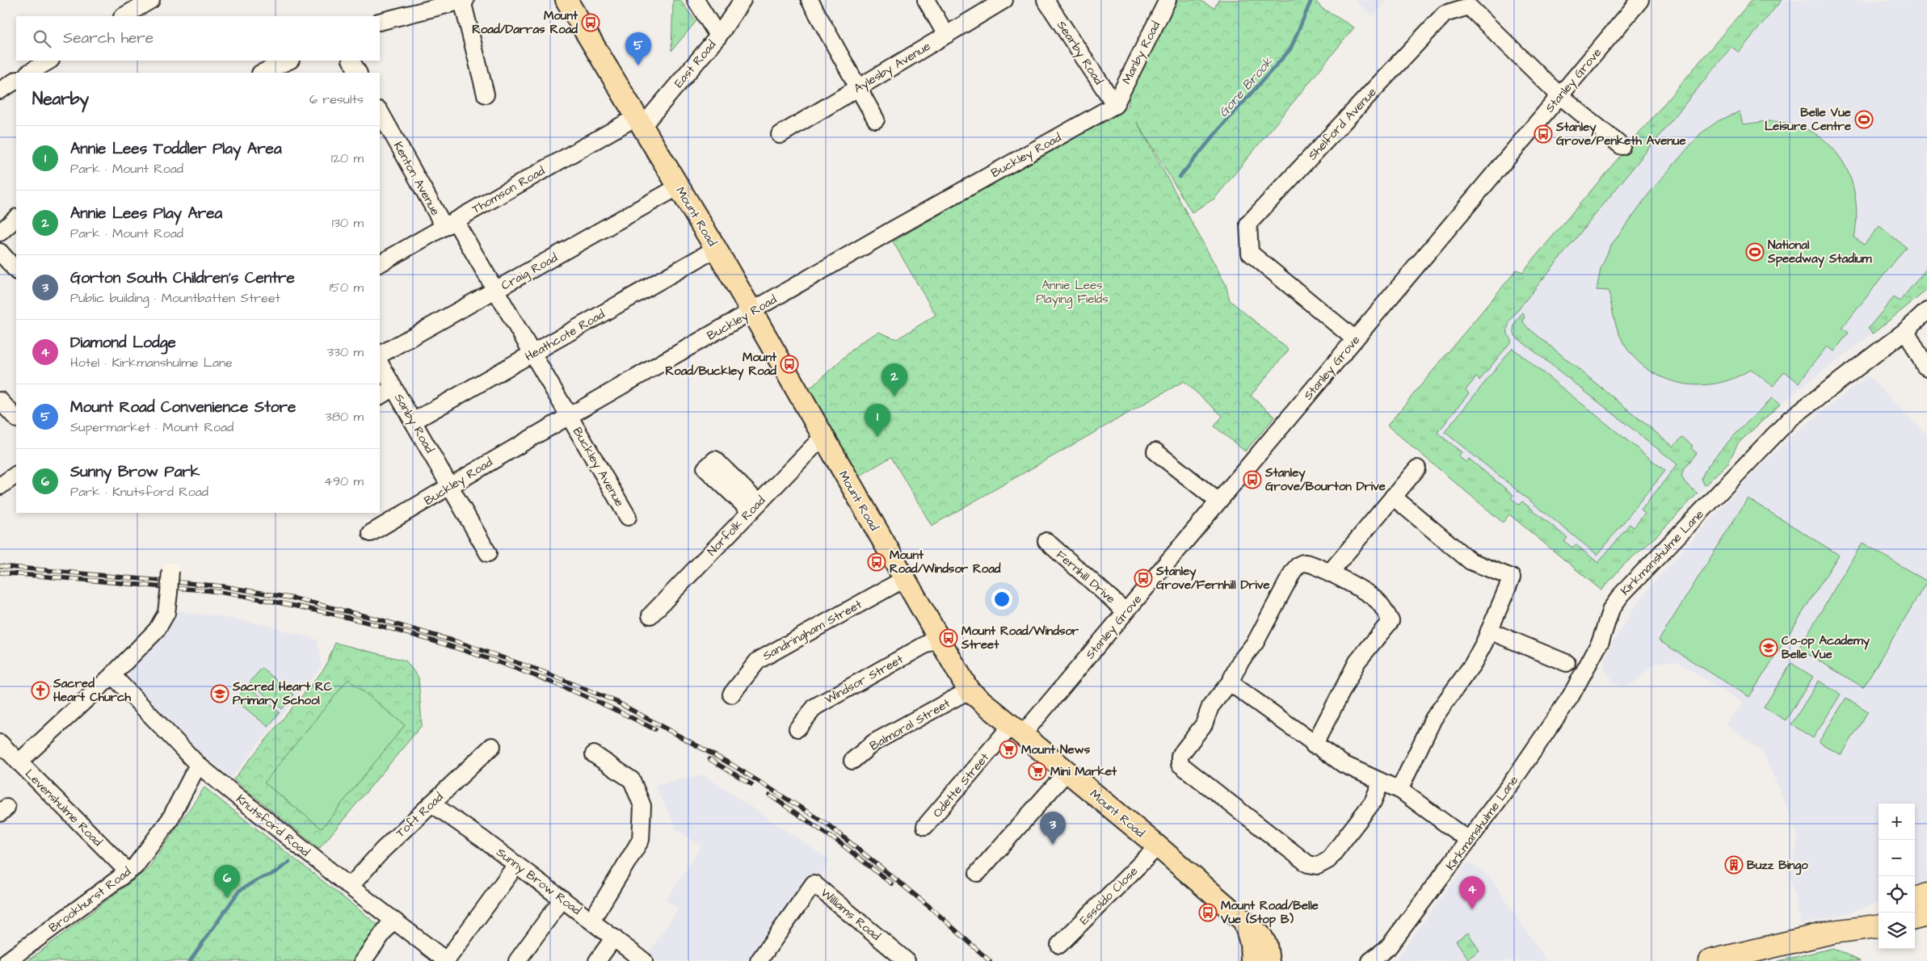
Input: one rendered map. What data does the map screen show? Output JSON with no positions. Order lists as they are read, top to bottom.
{
  "streets": {
    "main road": ["Mount Road"],
    "street": [
      "Searby Road",
      "Manby Road",
      "East Road",
      "Aylesby Avenue",
      "Stanley Grove",
      "Shelford Avenue",
      "Buckley Road",
      "Kenton Avenue",
      "Thomson Road",
      "Craig Road",
      "Heathcote Road",
      "Sanby Road",
      "Buckley Avenue",
      "Norfolk Road",
      "Kirkmanshulme Lane",
      "Fernhill Drive",
      "Sandringham Street",
      "Windsor Street",
      "Balmoral Street",
      "Odette Street",
      "Levenshulme Road",
      "Toft Road",
      "Knutsford Road",
      "Sunny Brow Road",
      "Essoldo Close",
      "Brookhurst Road",
      "Williams Road"
    ]
  },
  "crossings": [
    ["Searby Road", "Manby Road"],
    ["Searby Road", "Buckley Road"],
    ["Manby Road", "Buckley Road"],
    ["East Road", "Thomson Road"],
    ["East Road", "Mount Road"],
    ["Stanley Grove", "Shelford Avenue"],
    ["Stanley Grove", "Mount Road"],
    ["Stanley Grove", "Fernhill Drive"],
    ["Stanley Grove", "Odette Street"],
    ["Buckley Road", "Mount Road"],
    ["Buckley Road", "Sanby Road"],
    ["Buckley Road", "Buckley Avenue"],
    ["Kenton Avenue", "Thomson Road"],
    ["Kenton Avenue", "Craig Road"],
    ["Kenton Avenue", "Buckley Avenue"],
    ["Thomson Road", "Mount Road"],
    ["Mount Road", "Craig Road"],
    ["Mount Road", "Heathcote Road"],
    ["Mount Road", "Norfolk Road"],
    ["Mount Road", "Sandringham Street"],
    ["Mount Road", "Windsor Street"],
    ["Mount Road", "Balmoral Street"],
    ["Mount Road", "Odette Street"],
    ["Mount Road", "Essoldo Close"],
    ["Craig Road", "Buckley Avenue"],
    ["Heathcote Road", "Sanby Road"],
    ["Heathcote Road", "Buckley Avenue"],
    ["Levenshulme Road", "Brookhurst Road"],
    ["Toft Road", "Knutsford Road"],
    ["Toft Road", "Sunny Brow Road"],
    ["Knutsford Road", "Brookhurst Road"]
  ],
  "water": ["Gore Brook"],
  "parks": ["Annie Lees Playing Fields"],
  "places": {
    "bus stop": [
      "Mount Road/Darras Road",
      "Stanley Grove/Penketh Avenue",
      "Mount Road/Buckley Road",
      "Stanley Grove/Bourton Drive",
      "Mount Road/Windsor Road",
      "Stanley Grove/Fernhill Drive",
      "Mount Road/Windsor Street",
      "Mount Road/Belle Vue (Stop B)"
    ],
    "sports": ["Belle Vue Leisure Centre", "National Speedway Stadium"],
    "school or university": ["Co-op Academy Belle Vue", "Sacred Heart RC Primary School"],
    "church": ["Sacred Heart Church"],
    "supermarket": ["Mount News", "Mini Market"],
    "building": ["Buzz Bingo"]
  },
  "page": {
    "search": "Search here",
    "pins": [
      "5",
      "2",
      "1",
      "3",
      "6",
      "4"
    ],
    "heading": ["Nearby", "6 results"],
    "list": [
      {
        "mark": "1",
        "name": "Annie Lees Toddler Play Area",
        "note": "Park · Mount Road",
        "value": "120 m"
      },
      {
        "mark": "2",
        "name": "Annie Lees Play Area",
        "note": "Park · Mount Road",
        "value": "130 m"
      },
      {
        "mark": "3",
        "name": "Gorton South Children's Centre",
        "note": "Public building · Mountbatten Street",
        "value": "150 m"
      },
      {
        "mark": "4",
        "name": "Diamond Lodge",
        "note": "Hotel · Kirkmanshulme Lane",
        "value": "330 m"
      },
      {
        "mark": "5",
        "name": "Mount Road Convenience Store",
        "note": "Supermarket · Mount Road",
        "value": "380 m"
      },
      {
        "mark": "6",
        "name": "Sunny Brow Park",
        "note": "Park · Knutsford Road",
        "value": "490 m"
      }
    ],
    "map_buttons": ["+", "−"]
  }
}
